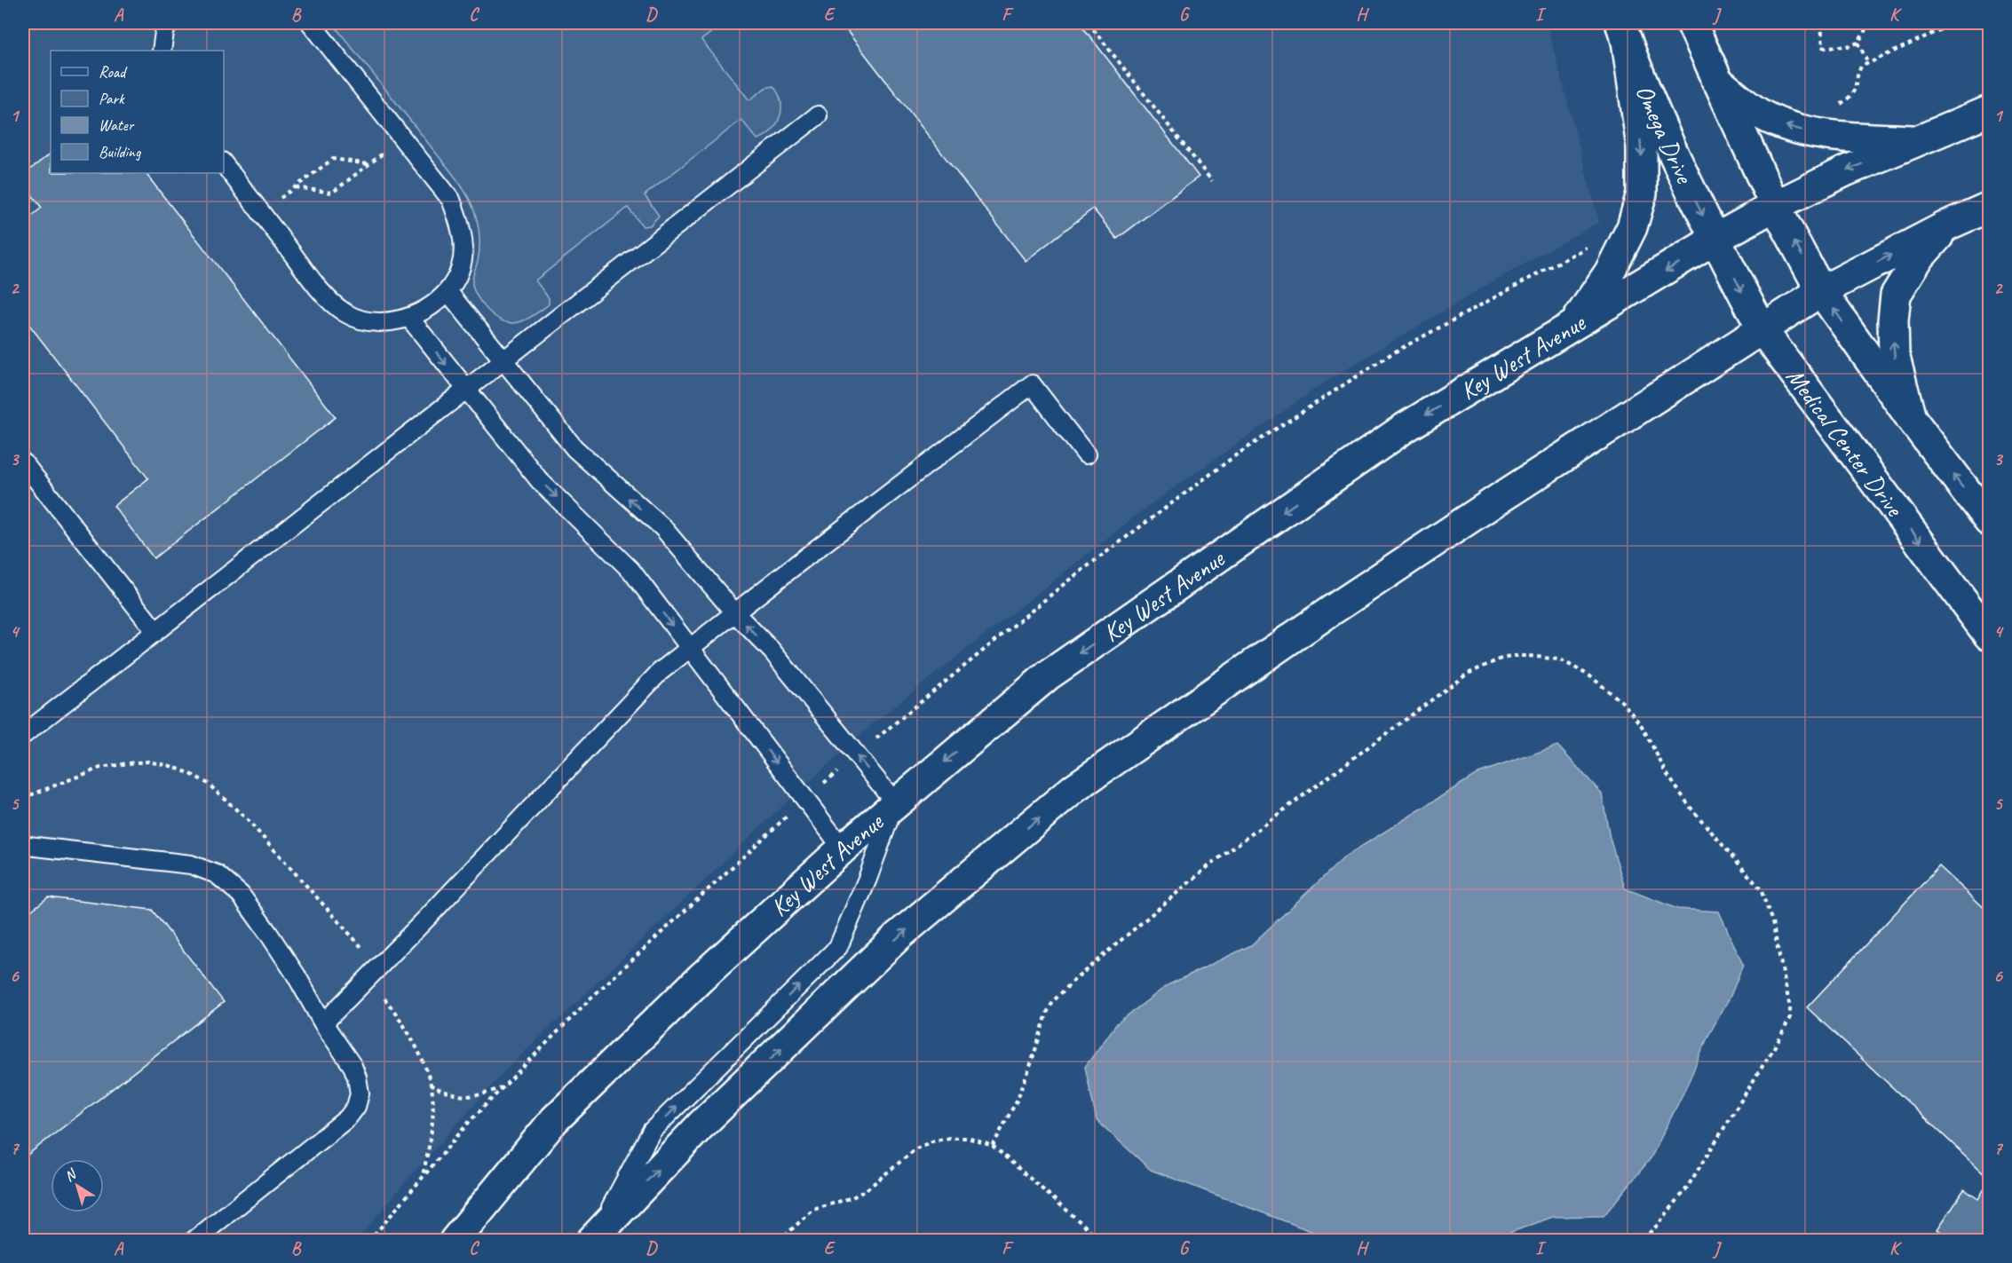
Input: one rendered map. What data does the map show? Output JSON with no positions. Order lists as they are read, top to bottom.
{
  "streets": {
    "main road": ["Omega Drive", "Key West Avenue", "Medical Center Drive"]
  },
  "crossings": [
    ["Omega Drive", "Key West Avenue"],
    ["Omega Drive", "Medical Center Drive"],
    ["Key West Avenue", "Medical Center Drive"]
  ],
  "legend": [
    "Road",
    "Park",
    "Water",
    "Building"
  ],
  "north": "top left",
  "grid": {
    "columns": [
      "A",
      "B",
      "C",
      "D",
      "E",
      "F",
      "G",
      "H",
      "I",
      "J",
      "K"
    ],
    "rows": [
      "1",
      "2",
      "3",
      "4",
      "5",
      "6",
      "7"
    ]
  }
}
